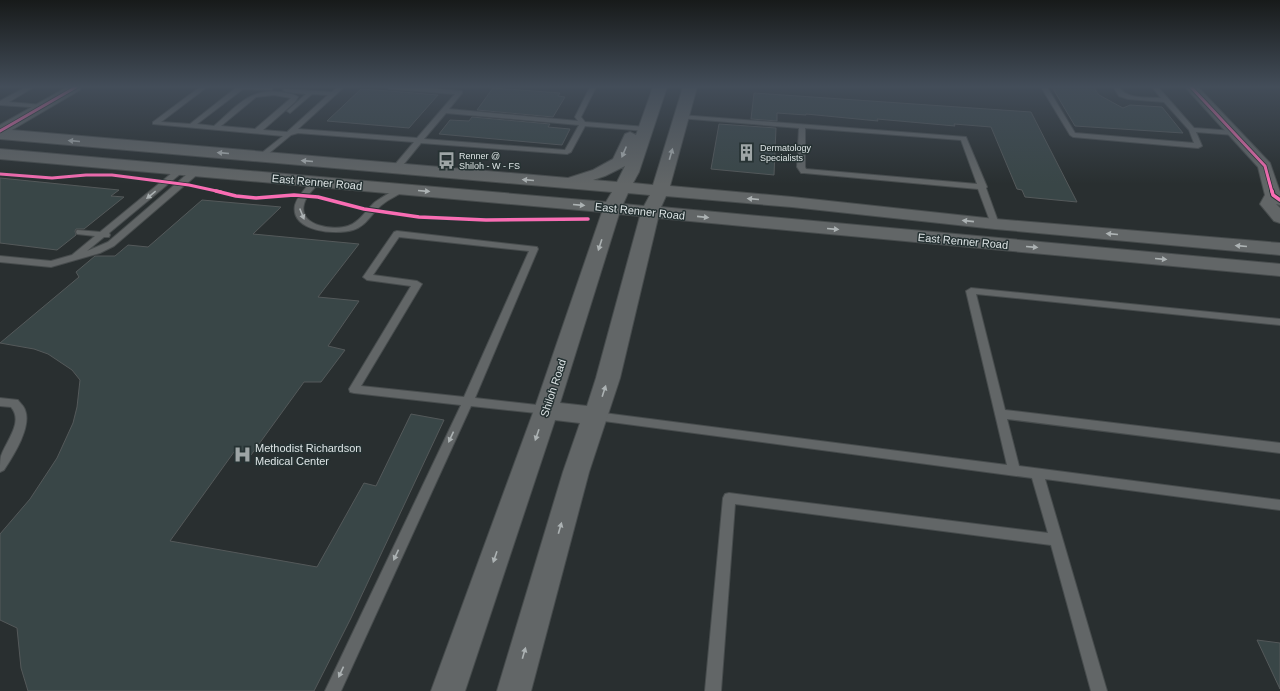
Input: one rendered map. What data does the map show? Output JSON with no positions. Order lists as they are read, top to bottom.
{
  "streets": {
    "main road": ["East Renner Road", "Shiloh Road"]
  },
  "crossings": [
    ["East Renner Road", "Shiloh Road"]
  ],
  "places": {
    "building": ["Dermatology Specialists"],
    "bus stop": ["Renner @ Shiloh - W - FS"],
    "hospital": ["Methodist Richardson Medical Center"]
  }
}
